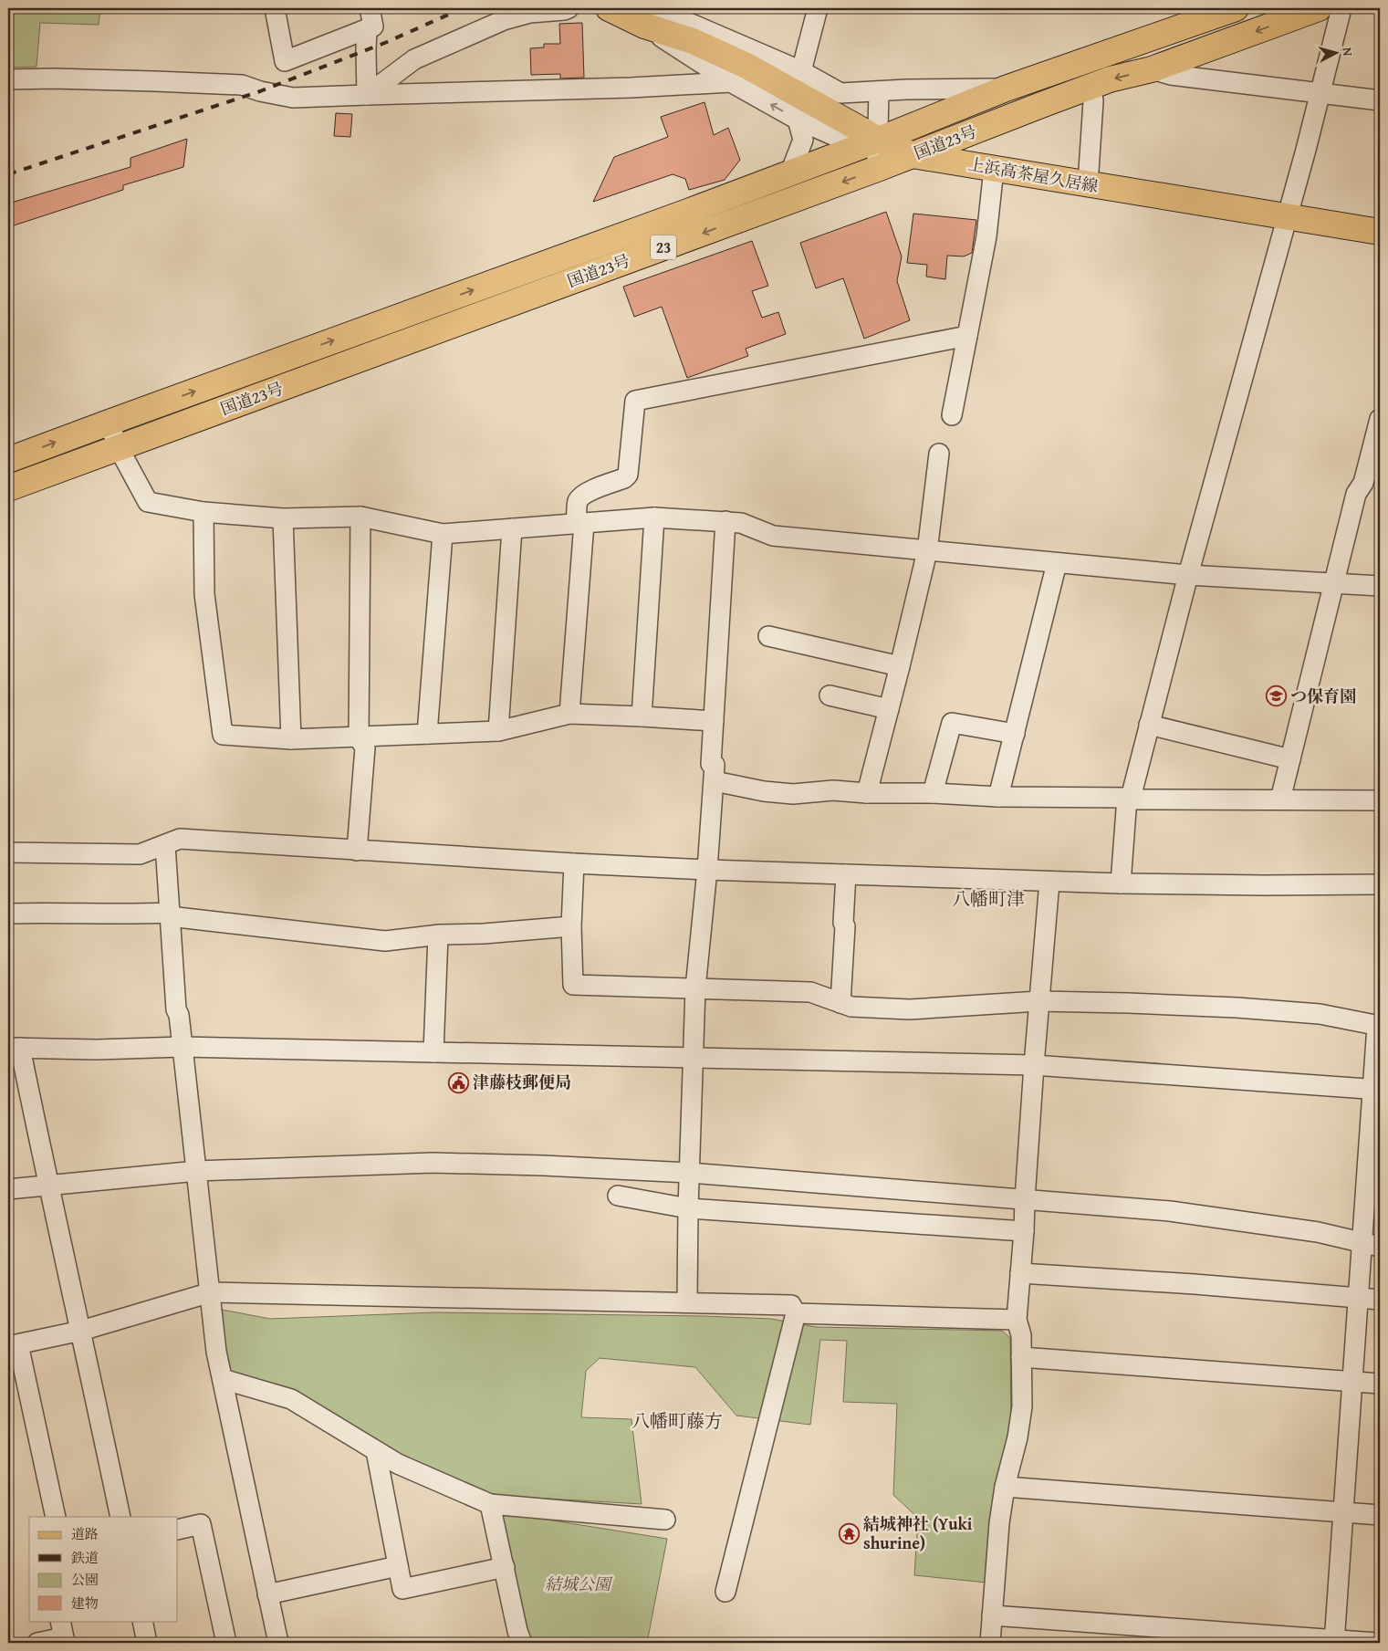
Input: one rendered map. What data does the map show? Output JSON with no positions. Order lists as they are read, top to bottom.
{
  "streets": {
    "main road": ["国道23号", "上浜高茶屋久居線", "23"]
  },
  "crossings": [
    ["国道23号", "上浜高茶屋久居線"]
  ],
  "districts": ["八幡町津", "八幡町藤方"],
  "parks": ["結城公園"],
  "places": {
    "school or university": ["つ保育園"],
    "public building": ["津藤枝郵便局"],
    "temple": ["結城神社 (Yuki shurine)"]
  },
  "legend": [
    "道路",
    "鉄道",
    "公園",
    "建物"
  ],
  "north": "right"
}
